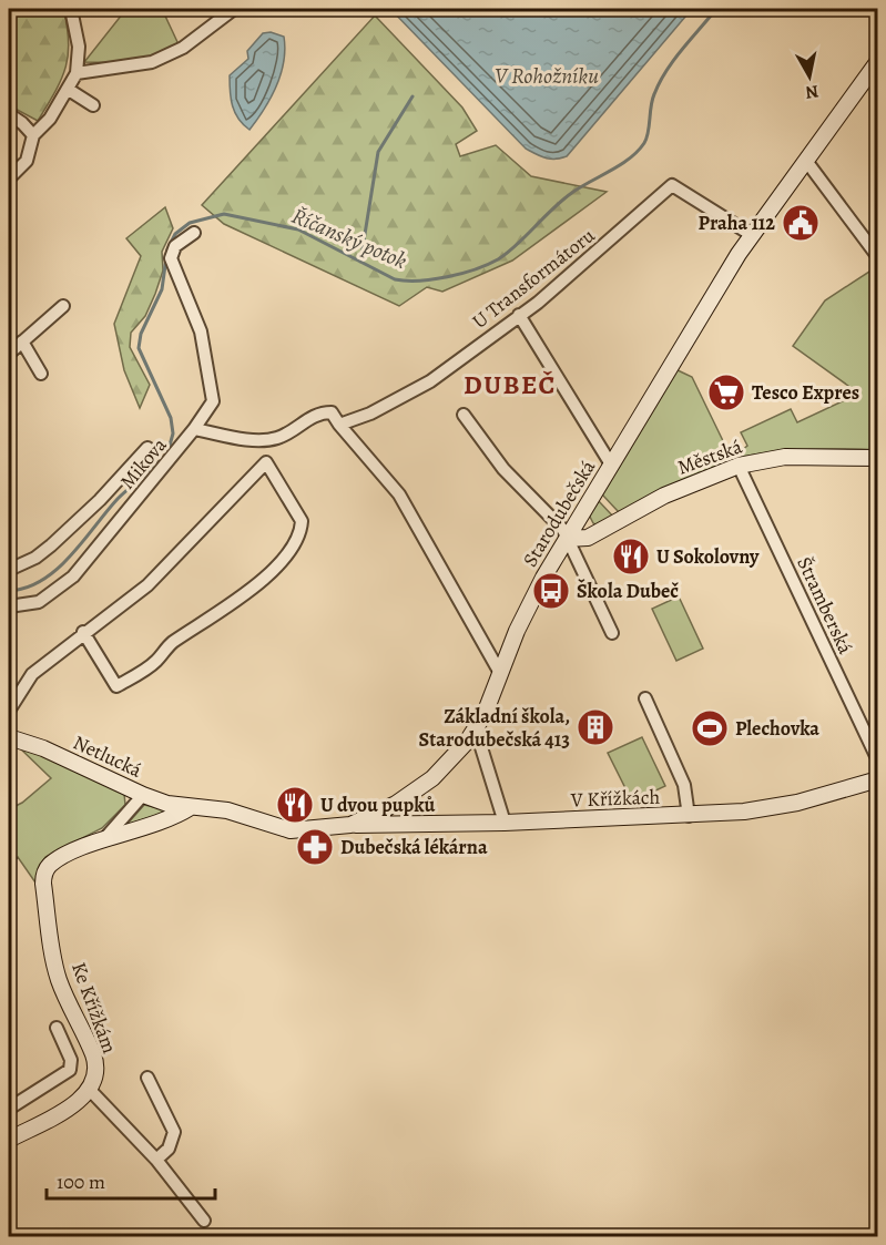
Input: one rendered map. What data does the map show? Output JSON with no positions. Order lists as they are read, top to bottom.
{
  "streets": {
    "street": [
      "U Transformátoru",
      "Městská",
      "Mikova",
      "Starodubečská",
      "Štramberská",
      "Netlucká",
      "V Křížkách",
      "Ke Křížkám"
    ]
  },
  "crossings": [
    ["U Transformátoru", "Starodubečská"],
    ["Městská", "Starodubečská"],
    ["Městská", "Štramberská"],
    ["Starodubečská", "Netlucká"],
    ["Starodubečská", "V Křížkách"]
  ],
  "districts": ["DUBEČ"],
  "water": ["V Rohožníku", "Říčanský potok"],
  "places": {
    "public building": ["Praha 112"],
    "supermarket": ["Tesco Expres"],
    "restaurant": ["U Sokolovny", "U dvou pupků"],
    "bus stop": ["Škola Dubeč"],
    "building": ["Základní škola, Starodubečská 413"],
    "sports": ["Plechovka"],
    "pharmacy": ["Dubečská lékárna"]
  },
  "scale_bar": "100 m",
  "north": "bottom"
}
